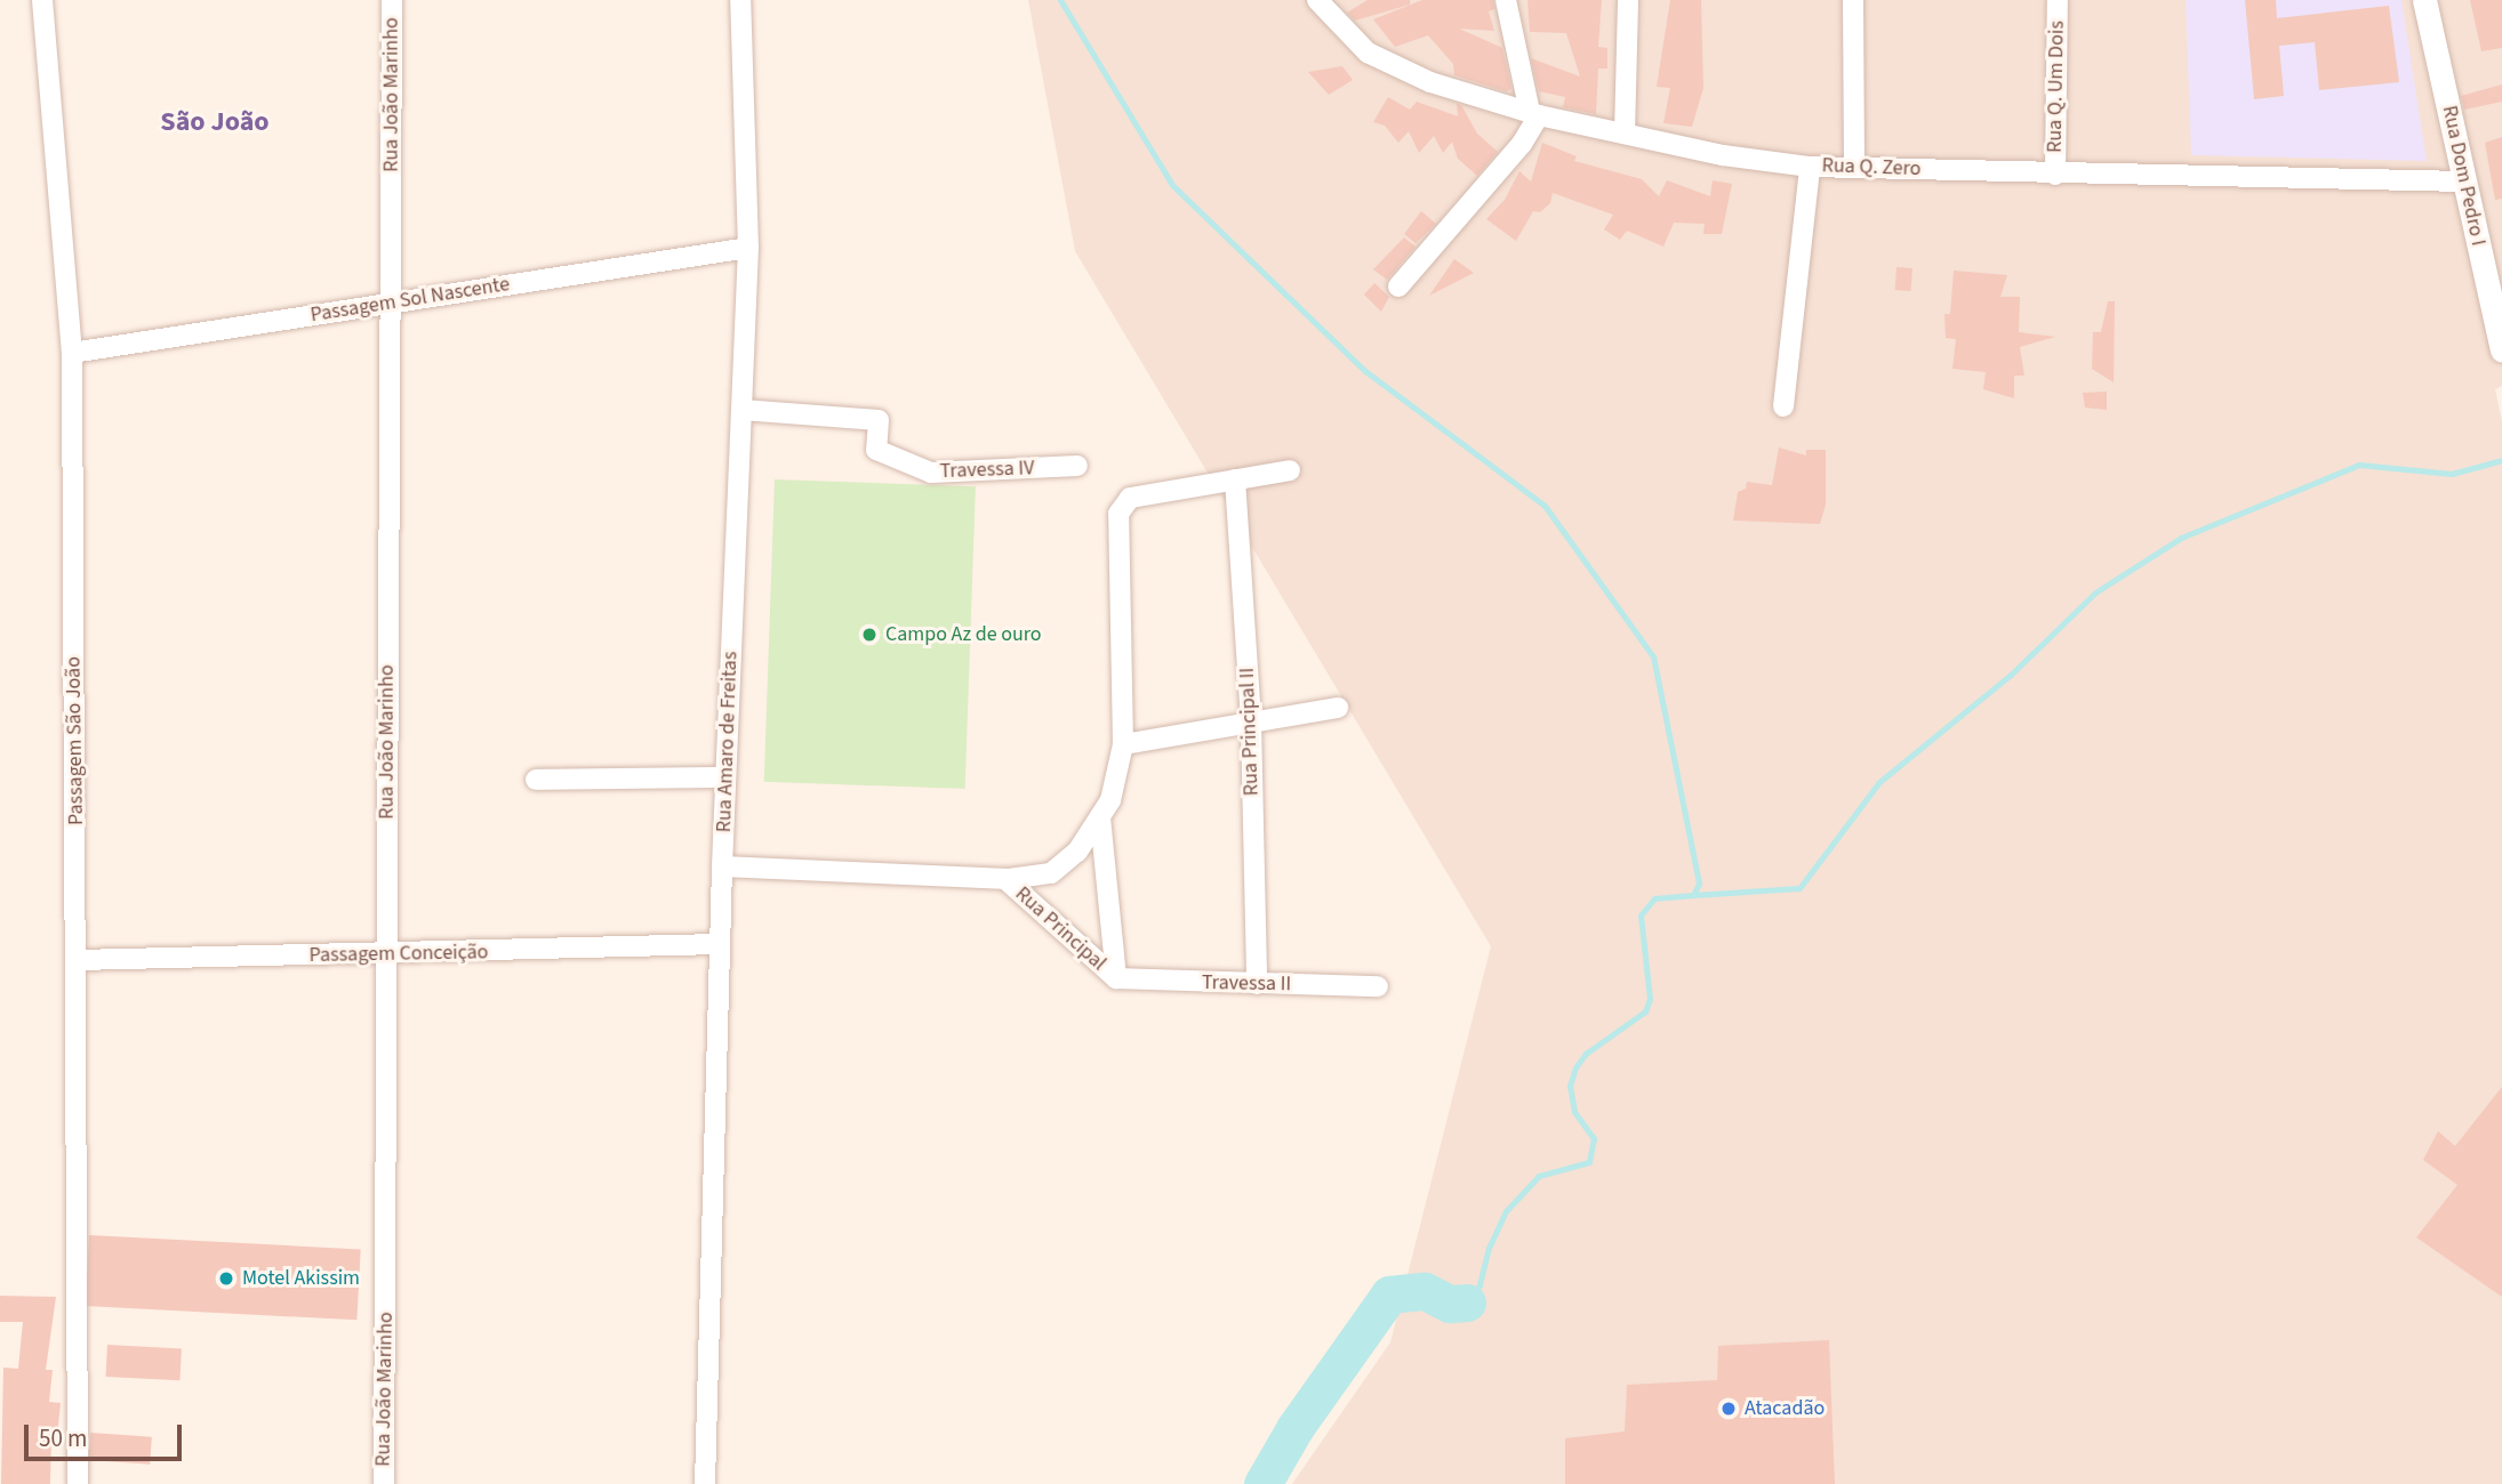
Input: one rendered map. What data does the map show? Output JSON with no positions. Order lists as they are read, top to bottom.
{
  "streets": {
    "street": [
      "Rua Q. Um Dois",
      "Rua João Marinho",
      "Rua Q. Zero",
      "Rua Dom Pedro I",
      "Passagem Sol Nascente",
      "Travessa IV",
      "Rua Principal II",
      "Passagem São João",
      "Rua Amaro de Freitas",
      "Rua Principal",
      "Passagem Conceição",
      "Travessa II"
    ]
  },
  "crossings": [
    ["Rua Q. Um Dois", "Rua Q. Zero"],
    ["Rua João Marinho", "Passagem Sol Nascente"],
    ["Rua João Marinho", "Passagem Conceição"],
    ["Rua Q. Zero", "Rua Dom Pedro I"],
    ["Passagem Sol Nascente", "Passagem São João"],
    ["Passagem Sol Nascente", "Rua Amaro de Freitas"],
    ["Travessa IV", "Rua Amaro de Freitas"],
    ["Rua Principal II", "Travessa II"],
    ["Passagem São João", "Passagem Conceição"],
    ["Rua Amaro de Freitas", "Passagem Conceição"],
    ["Rua Principal", "Travessa II"]
  ],
  "districts": ["São João"],
  "places": ["Campo Az de ouro", "Motel Akissim", "Atacadão"],
  "scale_bar": "50 m"
}
